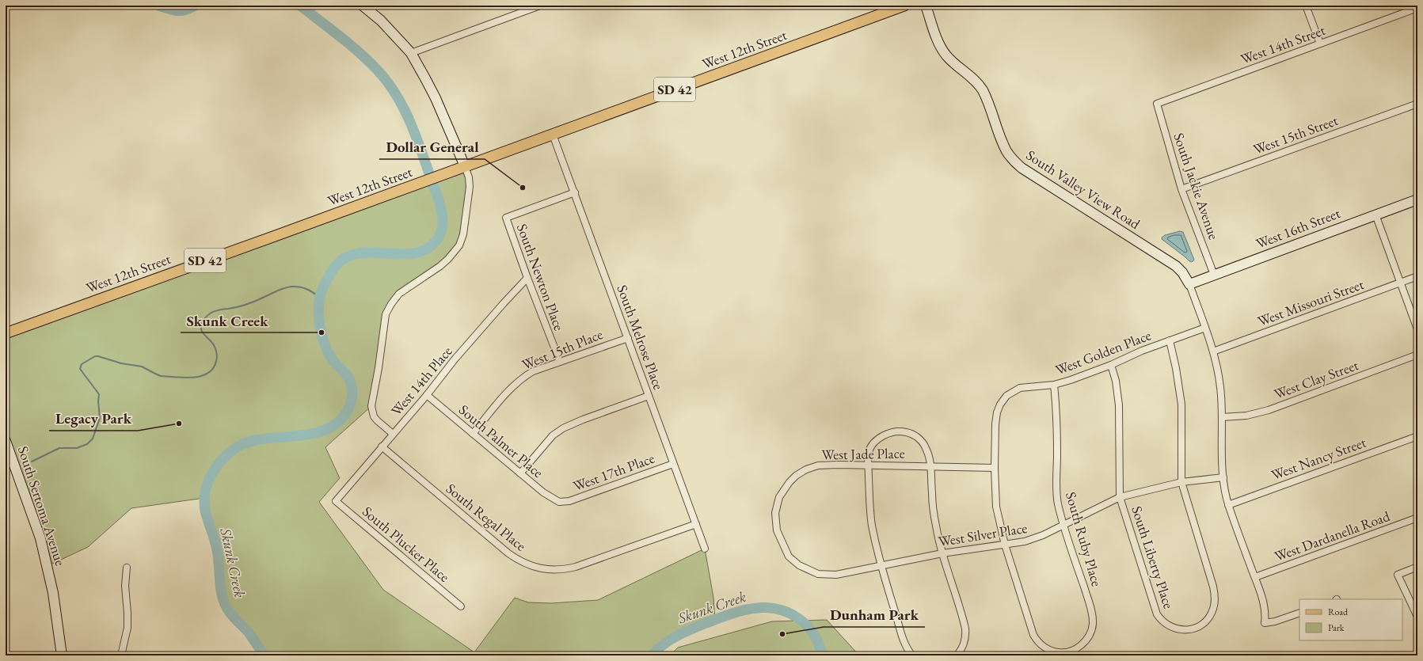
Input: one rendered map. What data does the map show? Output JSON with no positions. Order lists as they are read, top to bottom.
{
  "streets": {
    "main road": ["West 12th Street", "SD 42"],
    "street": [
      "West 14th Street",
      "West 15th Street",
      "South Jackie Avenue",
      "South Valley View Road",
      "West 16th Street",
      "South Newton Place",
      "West Missouri Street",
      "South Melrose Place",
      "West 15th Place",
      "West Golden Place",
      "West Clay Street",
      "West 14th Place",
      "South Palmer Place",
      "West Jade Place",
      "West Nancy Street",
      "West 17th Place",
      "South Sertoma Avenue",
      "South Regal Place",
      "West Silver Place",
      "West Dardanella Road",
      "South Ruby Place",
      "South Plucker Place",
      "South Liberty Place"
    ]
  },
  "crossings": [
    ["West 14th Street", "South Jackie Avenue"],
    ["West 12th Street", "South Melrose Place"],
    ["West 15th Street", "South Jackie Avenue"],
    ["South Jackie Avenue", "West 16th Street"],
    ["South Valley View Road", "West 16th Street"],
    ["South Newton Place", "South Melrose Place"],
    ["South Newton Place", "West 15th Place"],
    ["South Newton Place", "West 14th Place"],
    ["South Melrose Place", "West 15th Place"],
    ["South Melrose Place", "West 17th Place"],
    ["South Melrose Place", "South Regal Place"],
    ["West 15th Place", "South Palmer Place"],
    ["West Golden Place", "West Jade Place"],
    ["West Golden Place", "South Ruby Place"],
    ["West Golden Place", "South Liberty Place"],
    ["West 14th Place", "South Palmer Place"],
    ["West 14th Place", "South Regal Place"],
    ["West 14th Place", "South Plucker Place"],
    ["South Palmer Place", "West 17th Place"],
    ["West Jade Place", "West Silver Place"],
    ["West Silver Place", "South Ruby Place"],
    ["West Silver Place", "South Liberty Place"]
  ],
  "water": ["Skunk Creek"],
  "places": [
    "Dollar General",
    "Skunk Creek",
    "Legacy Park",
    "Dunham Park"
  ],
  "legend": ["Road", "Park"]
}
